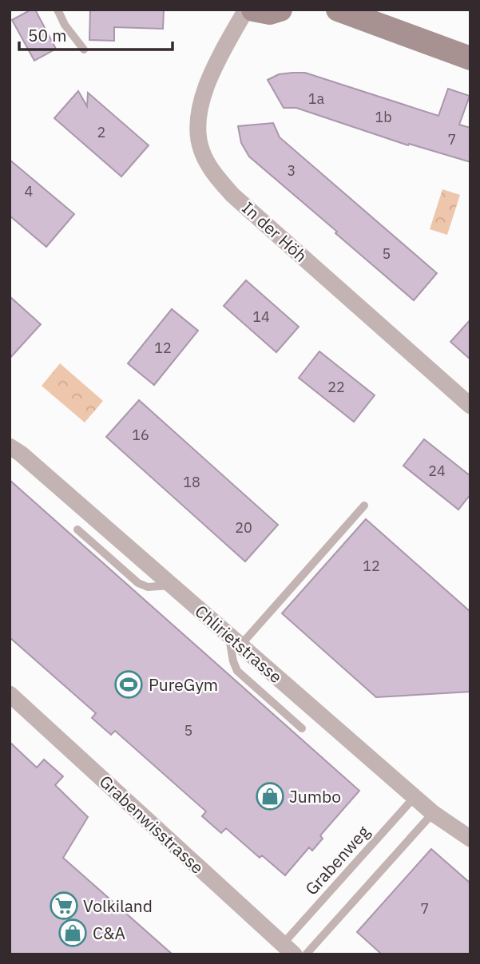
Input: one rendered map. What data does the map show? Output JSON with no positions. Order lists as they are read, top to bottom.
{
  "streets": {
    "street": ["In der Höh", "Chlirietstrasse", "Grabenwisstrasse"],
    "lane": ["Grabenweg"]
  },
  "crossings": [
    ["Chlirietstrasse", "Grabenweg"],
    ["Grabenwisstrasse", "Grabenweg"]
  ],
  "places": {
    "sports": ["PureGym"],
    "shop": ["Jumbo", "C&A"],
    "supermarket": ["Volkiland"]
  },
  "house_numbers": [
    "1a",
    "1b",
    "2",
    "7",
    "3",
    "4",
    "5",
    "14",
    "12",
    "22",
    "16",
    "24",
    "18",
    "20",
    "12",
    "5",
    "7"
  ],
  "scale_bar": "50 m"
}
